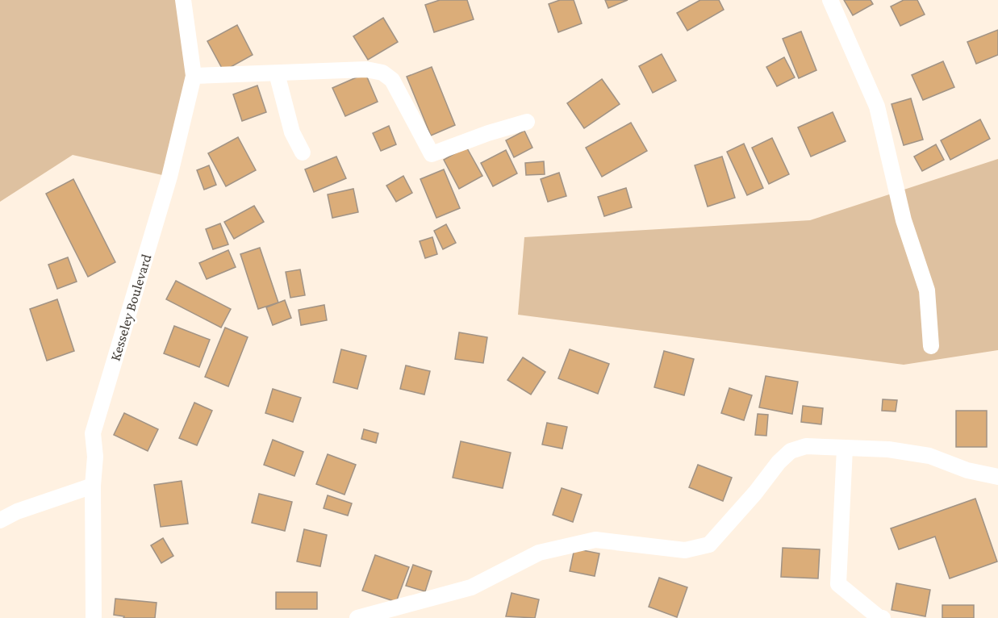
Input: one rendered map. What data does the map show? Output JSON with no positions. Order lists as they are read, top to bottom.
{
  "streets": {
    "street": ["Kesseley Boulevard"]
  }
}
